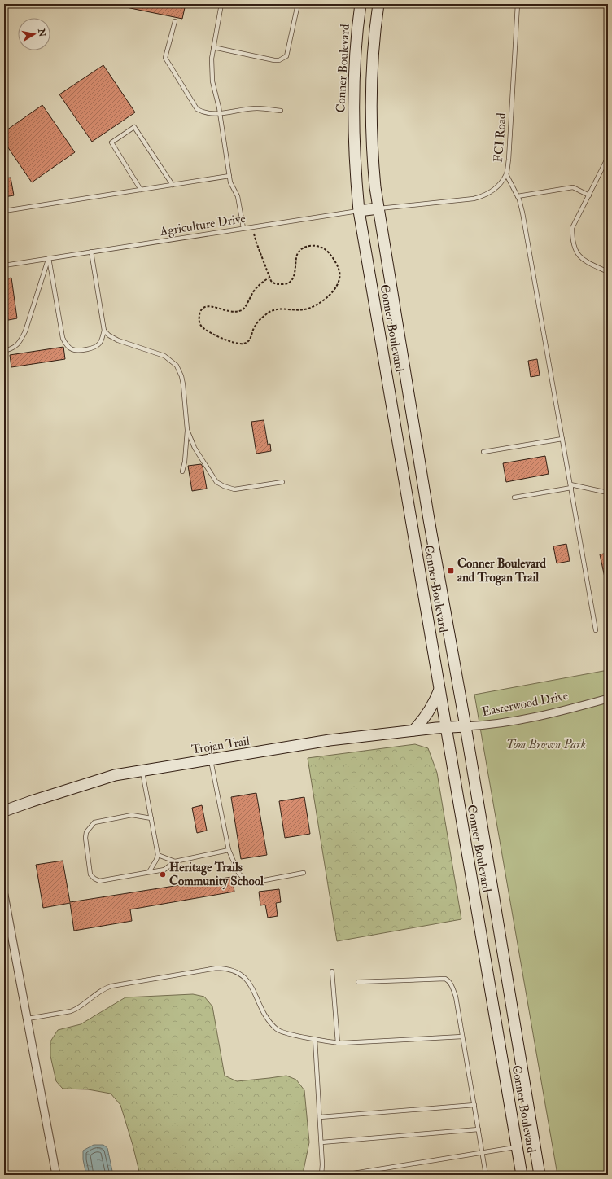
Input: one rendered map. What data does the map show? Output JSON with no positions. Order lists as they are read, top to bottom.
{
  "streets": {
    "main road": ["Conner Boulevard", "Easterwood Drive", "Trojan Trail"],
    "lane": ["FCI Road", "Agriculture Drive"]
  },
  "crossings": [
    ["Conner Boulevard", "FCI Road"],
    ["Conner Boulevard", "Agriculture Drive"],
    ["Conner Boulevard", "Easterwood Drive"],
    ["Conner Boulevard", "Trojan Trail"],
    ["Easterwood Drive", "Trojan Trail"]
  ],
  "parks": ["Tom Brown Park"],
  "places": {
    "transit": ["Conner Boulevard and Trogan Trail"],
    "other": ["Heritage Trails Community School"]
  },
  "north": "right"
}
